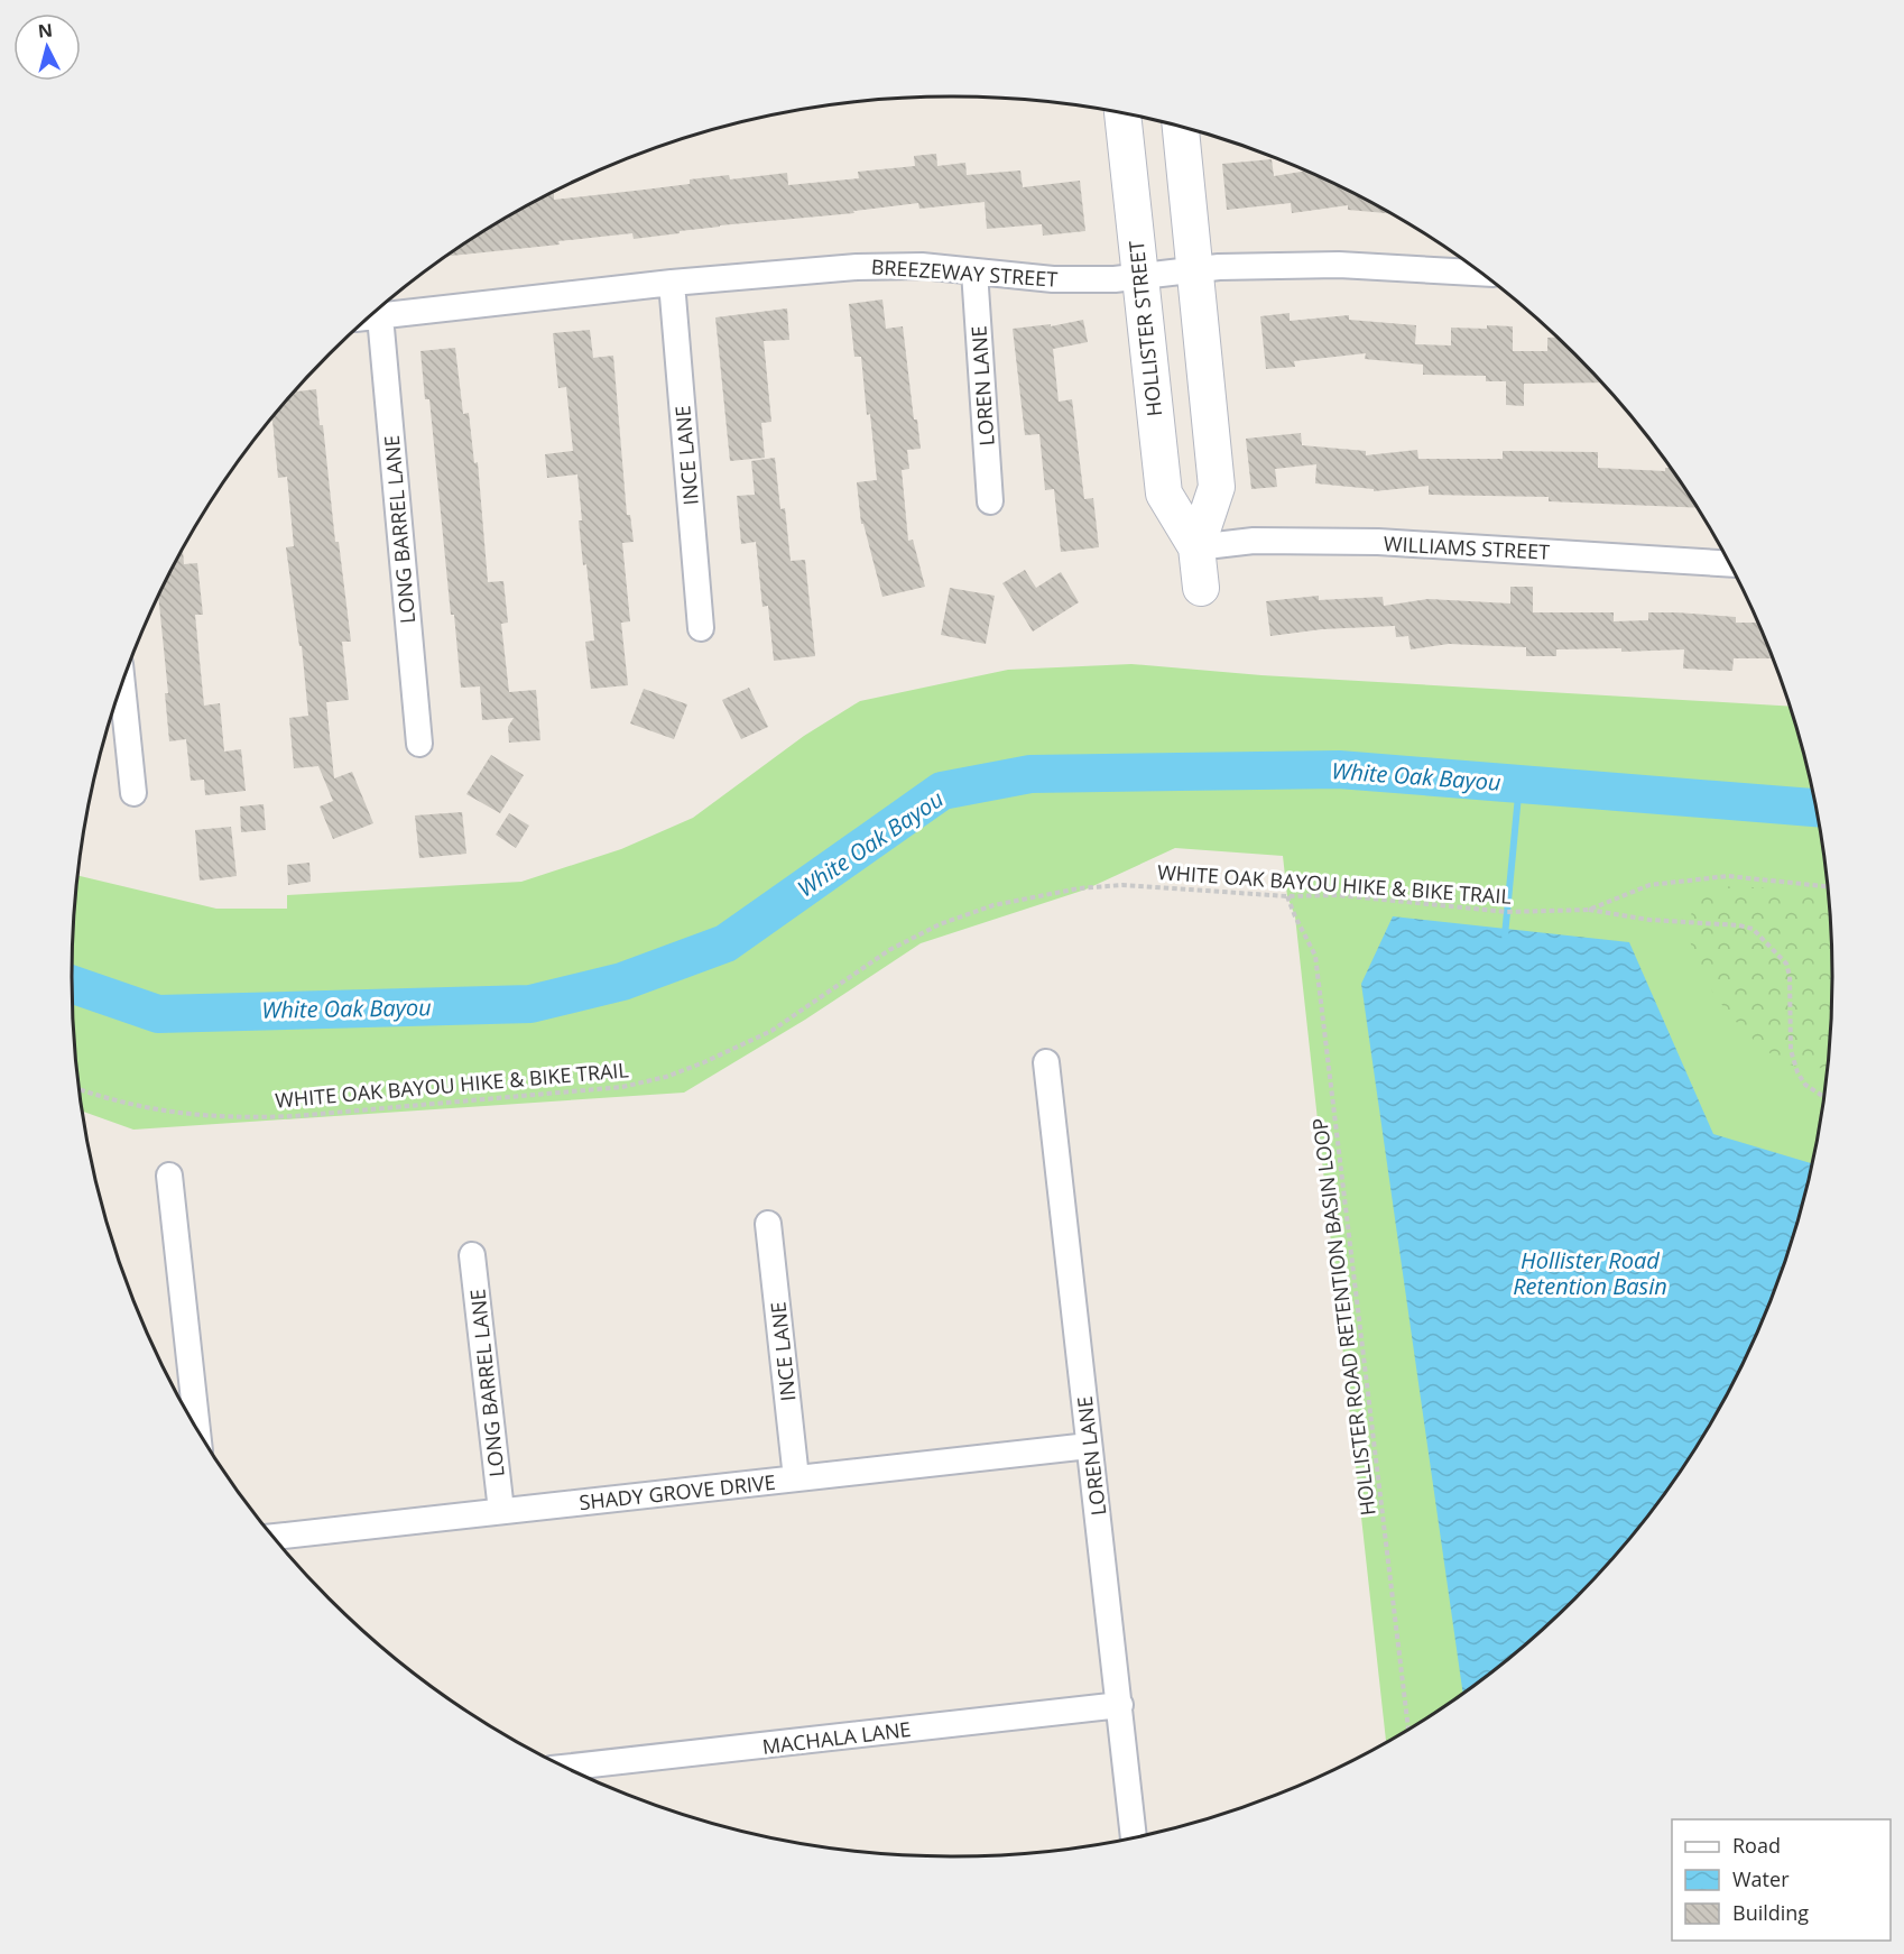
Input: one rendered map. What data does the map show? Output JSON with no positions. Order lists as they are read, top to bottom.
{
  "streets": {
    "street": [
      "BREEZEWAY STREET",
      "HOLLISTER STREET",
      "LOREN LANE",
      "INCE LANE",
      "LONG BARREL LANE",
      "WILLIAMS STREET",
      "SHADY GROVE DRIVE",
      "MACHALA LANE"
    ],
    "path": ["WHITE OAK BAYOU HIKE & BIKE TRAIL", "HOLLISTER ROAD RETENTION BASIN LOOP"]
  },
  "crossings": [
    ["BREEZEWAY STREET", "HOLLISTER STREET"],
    ["BREEZEWAY STREET", "LOREN LANE"],
    ["BREEZEWAY STREET", "INCE LANE"],
    ["HOLLISTER STREET", "WILLIAMS STREET"],
    ["LOREN LANE", "SHADY GROVE DRIVE"],
    ["LOREN LANE", "MACHALA LANE"],
    ["INCE LANE", "SHADY GROVE DRIVE"],
    ["LONG BARREL LANE", "SHADY GROVE DRIVE"],
    ["WHITE OAK BAYOU HIKE & BIKE TRAIL", "HOLLISTER ROAD RETENTION BASIN LOOP"]
  ],
  "water": ["White Oak Bayou", "Hollister Road Retention Basin"],
  "legend": ["Road", "Water", "Building"],
  "north": "top"
}
